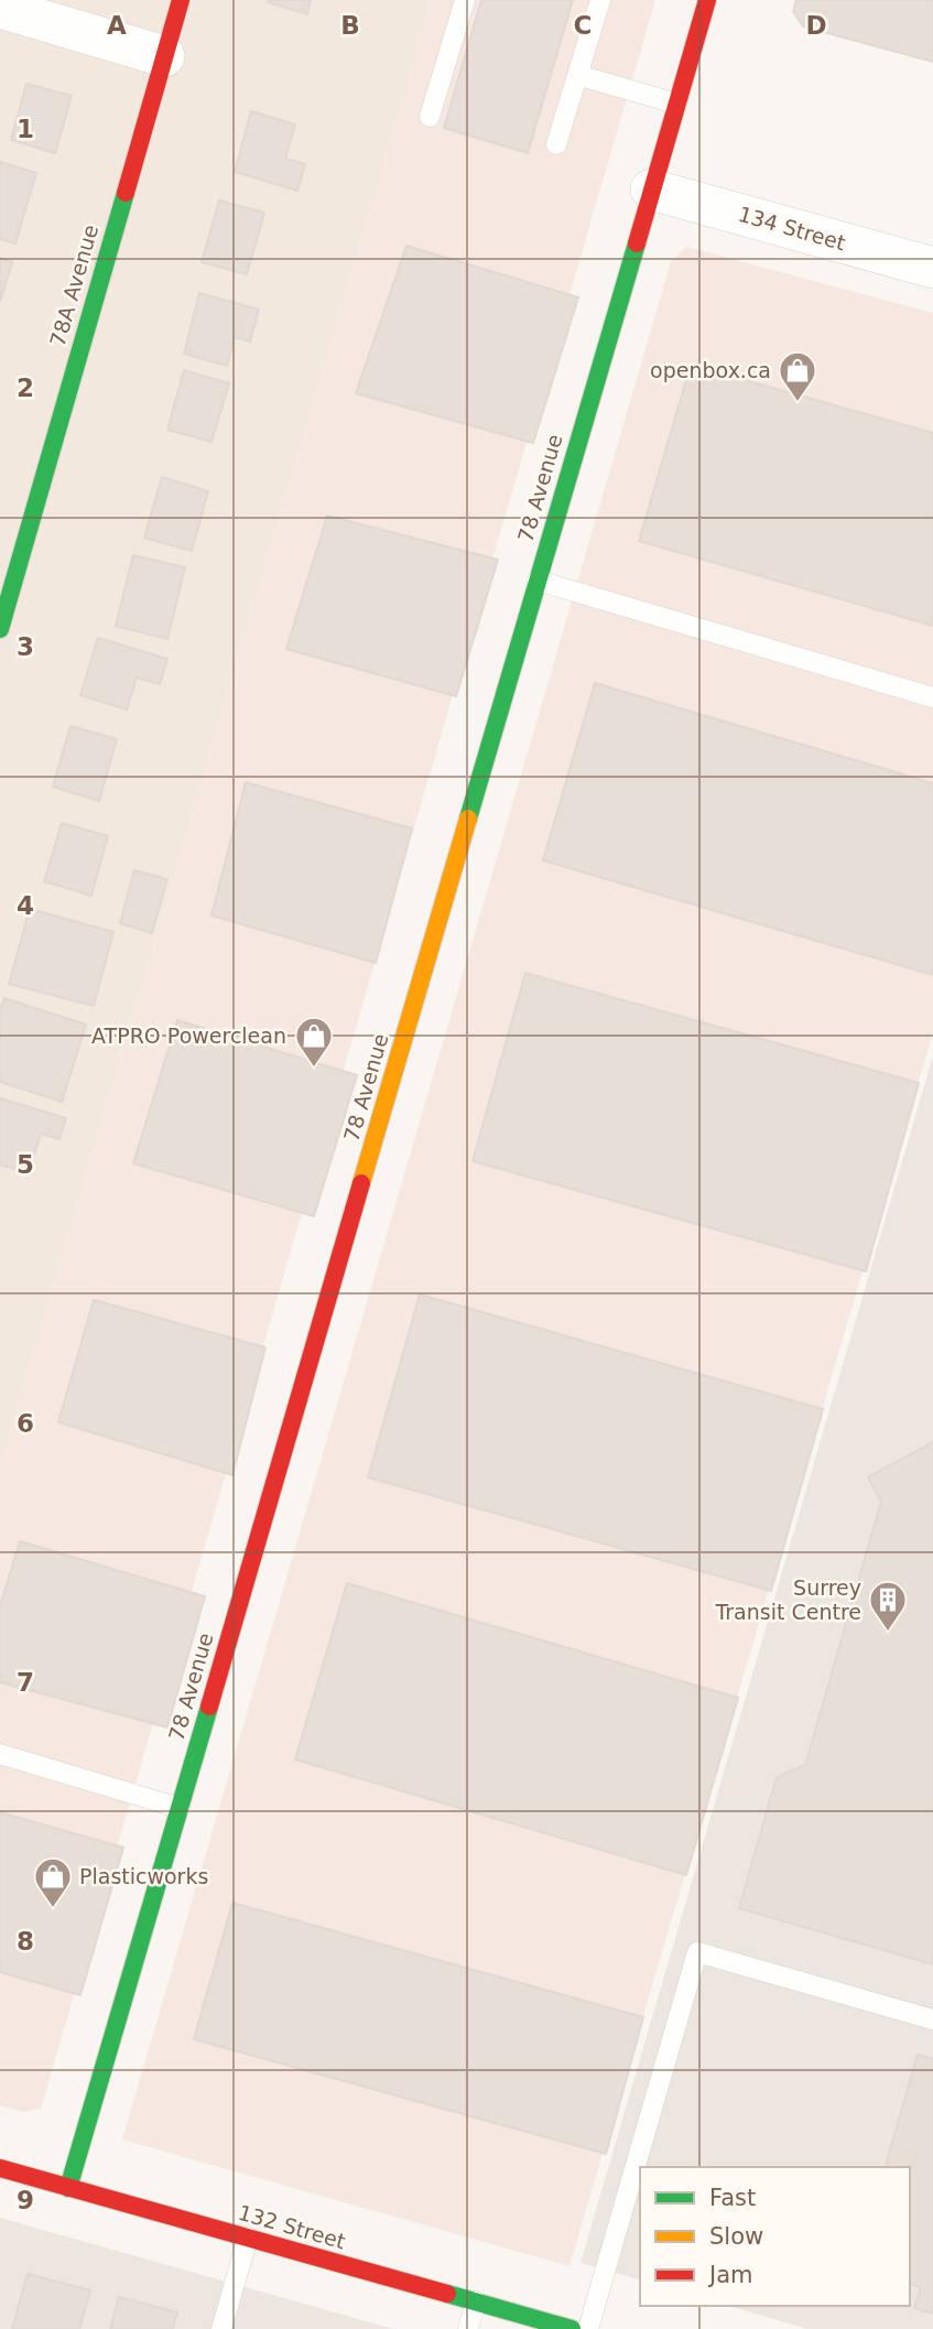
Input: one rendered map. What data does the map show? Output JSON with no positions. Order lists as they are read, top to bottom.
{
  "streets": {
    "street": [
      "134 Street",
      "78A Avenue",
      "78 Avenue",
      "132 Street"
    ]
  },
  "crossings": [
    ["134 Street", "78 Avenue"],
    ["78 Avenue", "132 Street"]
  ],
  "places": {
    "shop": ["openbox.ca", "ATPRO Powerclean", "Plasticworks"],
    "building": ["Surrey Transit Centre"]
  },
  "legend": ["Fast", "Slow", "Jam"],
  "grid": {
    "columns": [
      "A",
      "B",
      "C",
      "D"
    ],
    "rows": [
      "1",
      "2",
      "3",
      "4",
      "5",
      "6",
      "7",
      "8",
      "9"
    ]
  }
}
